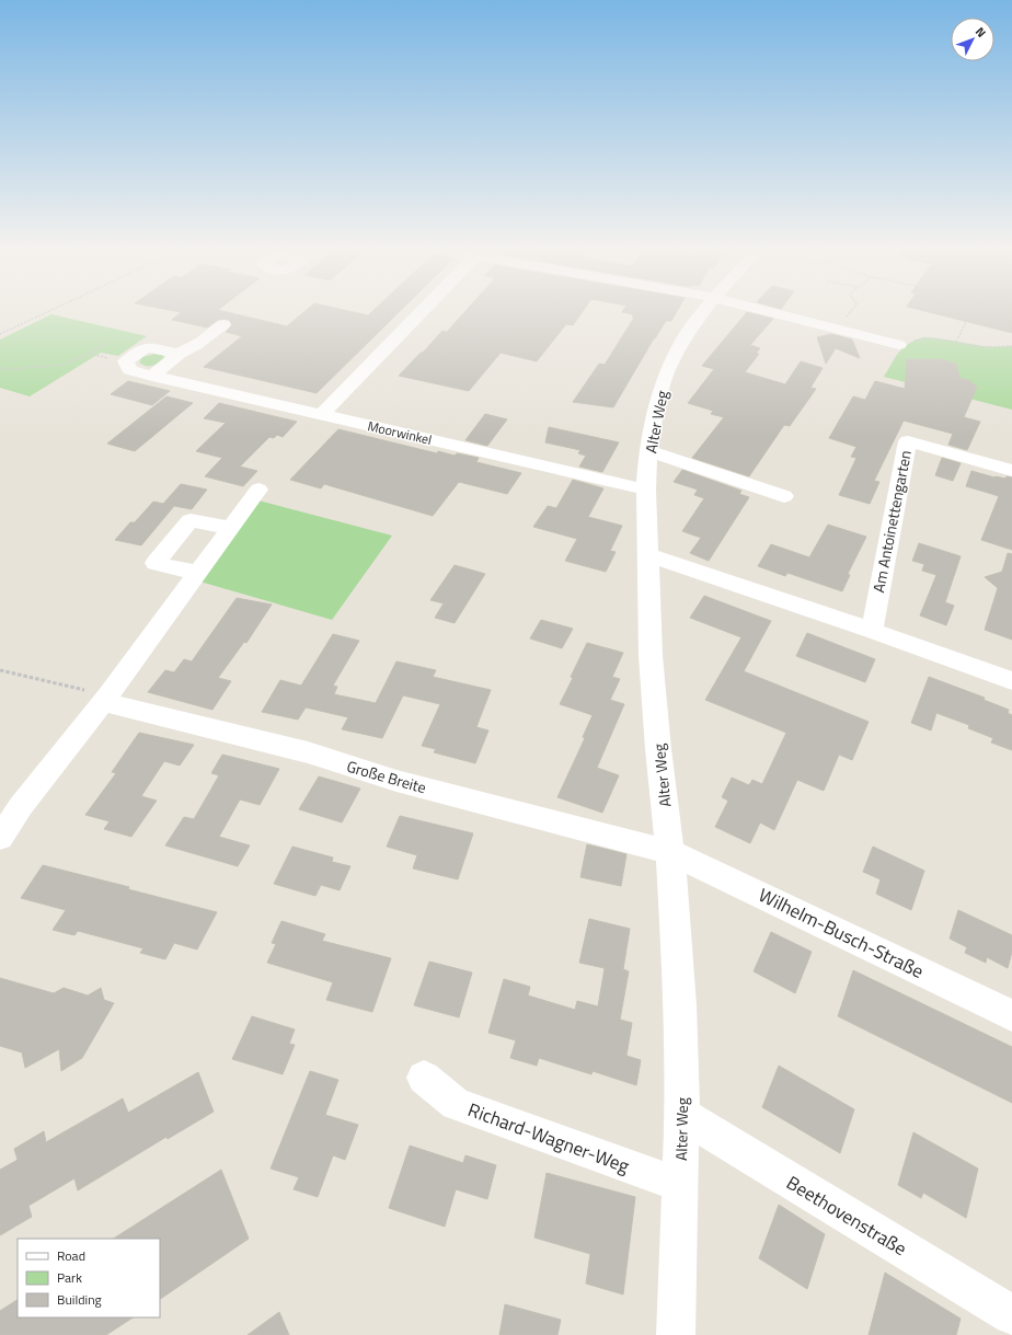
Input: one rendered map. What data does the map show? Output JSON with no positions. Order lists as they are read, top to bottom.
{
  "streets": {
    "street": [
      "Alter Weg",
      "Moorwinkel",
      "Am Antoinettengarten",
      "Große Breite",
      "Wilhelm-Busch-Straße",
      "Richard-Wagner-Weg",
      "Beethovenstraße"
    ]
  },
  "crossings": [
    ["Alter Weg", "Moorwinkel"],
    ["Alter Weg", "Große Breite"],
    ["Alter Weg", "Wilhelm-Busch-Straße"],
    ["Alter Weg", "Richard-Wagner-Weg"],
    ["Alter Weg", "Beethovenstraße"],
    ["Große Breite", "Wilhelm-Busch-Straße"]
  ],
  "legend": ["Road", "Park", "Building"],
  "north": "top right"
}
